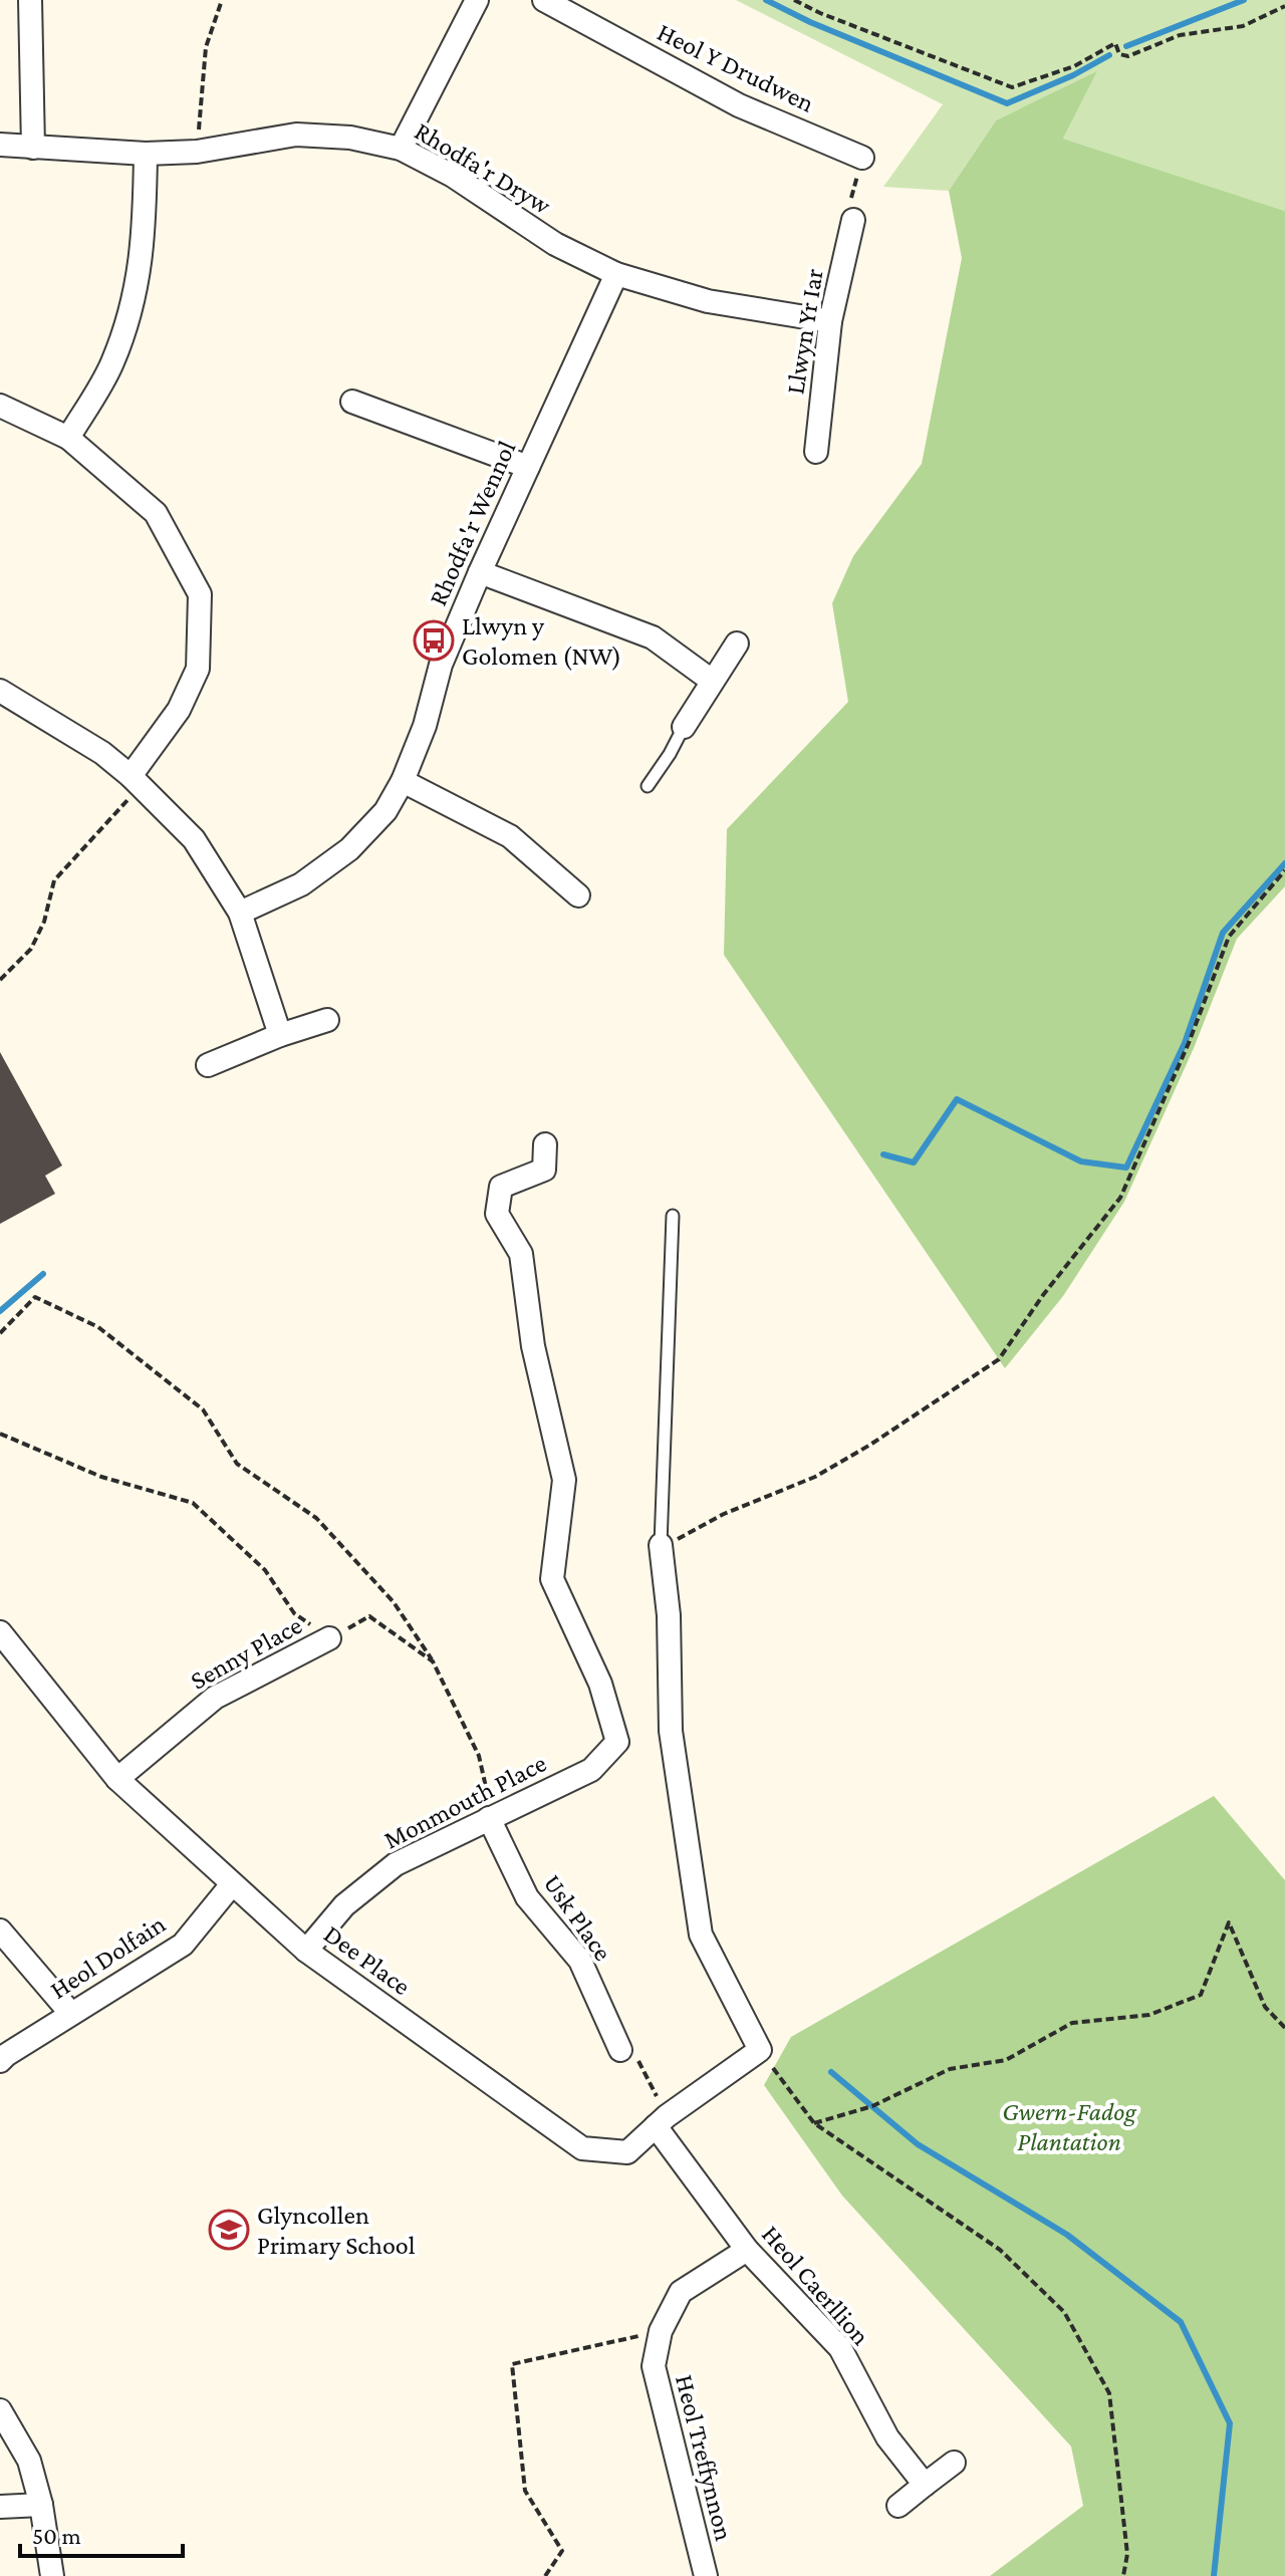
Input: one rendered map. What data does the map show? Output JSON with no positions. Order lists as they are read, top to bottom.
{
  "streets": {
    "street": [
      "Heol Y Drudwen",
      "Rhodfa'r Dryw",
      "Llwyn Yr Iar",
      "Rhodfa'r Wennol",
      "Senny Place",
      "Monmouth Place",
      "Usk Place",
      "Heol Dolfain",
      "Dee Place",
      "Heol Caerllion",
      "Heol Treffynnon"
    ]
  },
  "crossings": [
    ["Rhodfa'r Dryw", "Llwyn Yr Iar"],
    ["Rhodfa'r Dryw", "Rhodfa'r Wennol"],
    ["Senny Place", "Dee Place"],
    ["Monmouth Place", "Usk Place"],
    ["Monmouth Place", "Dee Place"],
    ["Heol Dolfain", "Dee Place"],
    ["Dee Place", "Heol Caerllion"],
    ["Heol Caerllion", "Heol Treffynnon"]
  ],
  "parks": ["Gwern-Fadog Plantation"],
  "places": {
    "bus stop": ["Llwyn y Golomen (NW)"],
    "school or university": ["Glyncollen Primary School"]
  },
  "scale_bar": "50 m"
}
